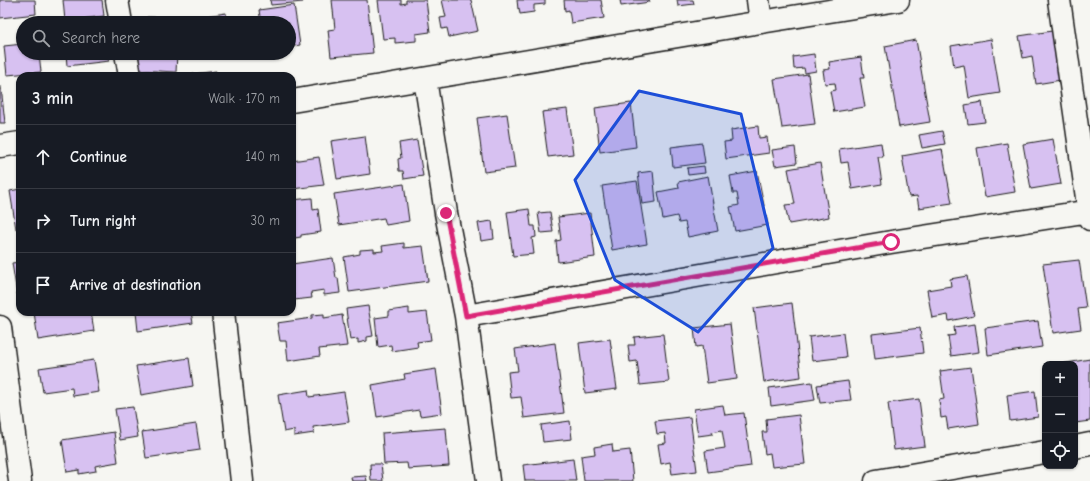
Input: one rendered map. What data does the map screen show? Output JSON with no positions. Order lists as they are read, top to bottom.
{
  "page": {
    "search": "Search here",
    "heading": ["3 min", "Walk · 170 m"],
    "list": [
      ["Continue", "140 m"],
      ["Turn right", "30 m"],
      "Arrive at destination"
    ],
    "map_buttons": ["+", "−"]
  }
}
